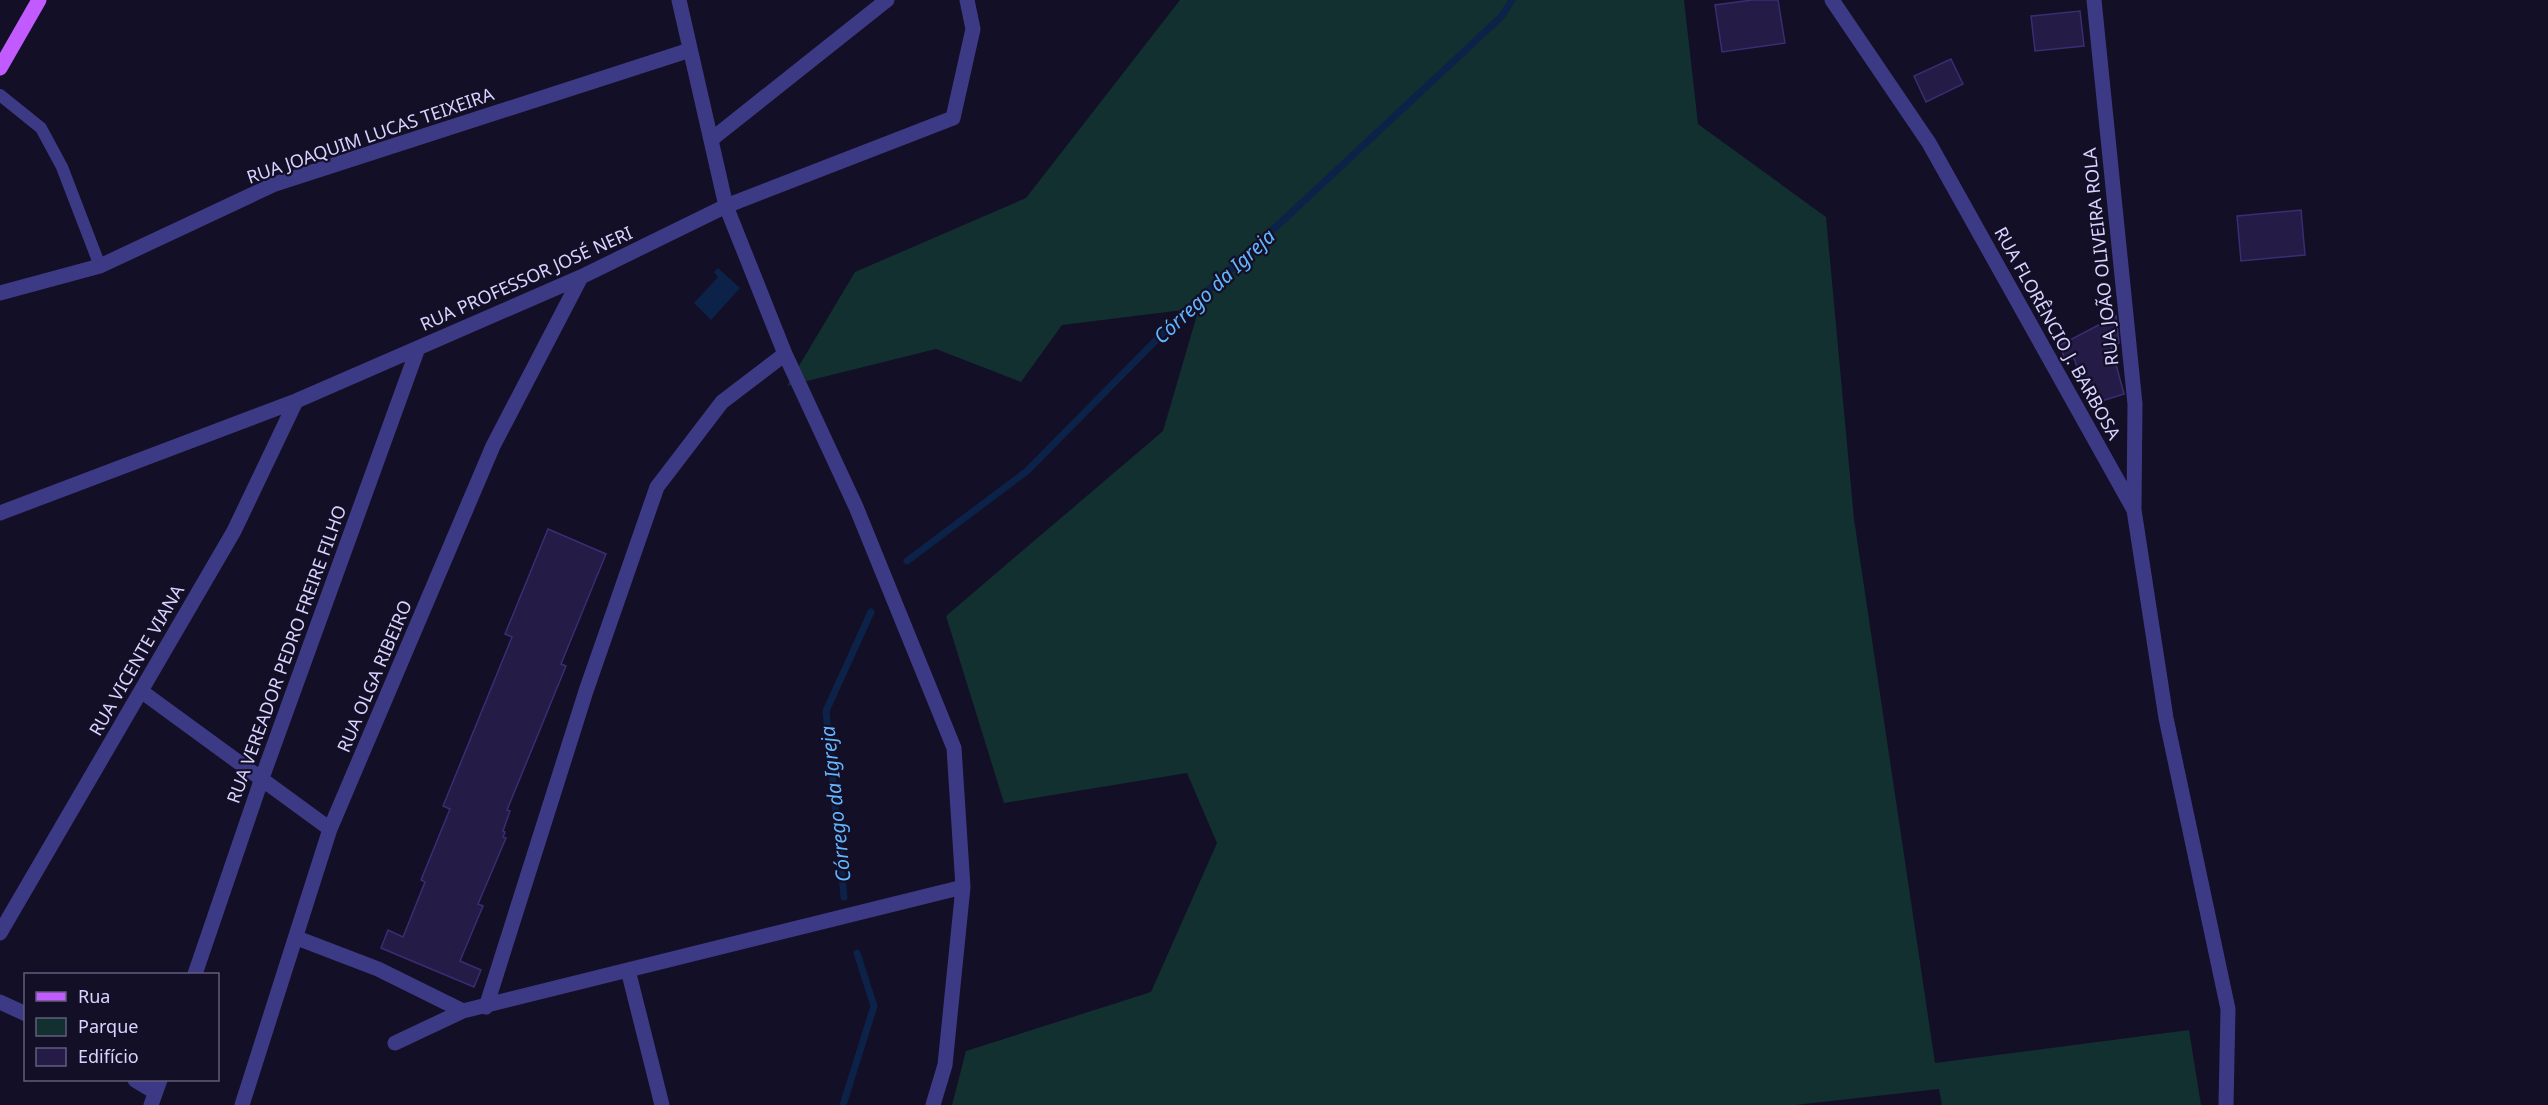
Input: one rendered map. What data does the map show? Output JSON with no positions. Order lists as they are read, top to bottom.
{
  "streets": {
    "street": [
      "RUA JOAQUIM LUCAS TEIXEIRA",
      "RUA JOÃO OLIVEIRA ROLA",
      "RUA PROFESSOR JOSÉ NERI",
      "RUA FLORÊNCIO J. BARBOSA",
      "RUA VEREADOR PEDRO FREIRE FILHO",
      "RUA VICENTE VIANA",
      "RUA OLGA RIBEIRO"
    ]
  },
  "crossings": [
    ["RUA JOÃO OLIVEIRA ROLA", "RUA FLORÊNCIO J. BARBOSA"],
    ["RUA PROFESSOR JOSÉ NERI", "RUA VEREADOR PEDRO FREIRE FILHO"],
    ["RUA PROFESSOR JOSÉ NERI", "RUA VICENTE VIANA"],
    ["RUA PROFESSOR JOSÉ NERI", "RUA OLGA RIBEIRO"]
  ],
  "water": ["Córrego da Igreja"],
  "legend": ["Rua", "Parque", "Edifício"]
}
